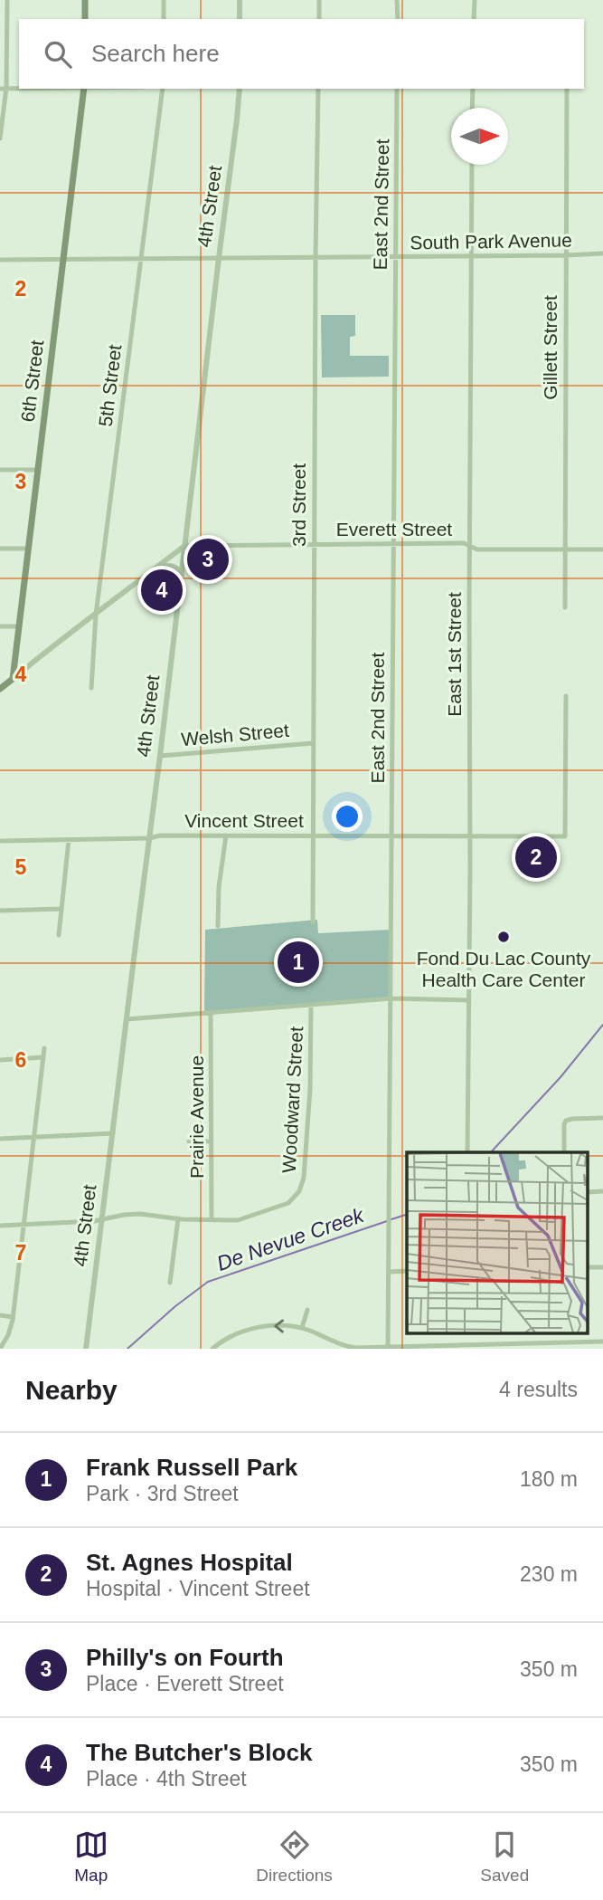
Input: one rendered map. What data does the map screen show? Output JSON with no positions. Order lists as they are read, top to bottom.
{
  "streets": {
    "main road": ["6th Street"],
    "street": [
      "East 2nd Street",
      "4th Street",
      "South Park Avenue",
      "Gillett Street",
      "5th Street",
      "3rd Street",
      "Everett Street",
      "East 1st Street",
      "Welsh Street",
      "Vincent Street",
      "Woodward Street",
      "Prairie Avenue"
    ]
  },
  "crossings": [
    ["East 2nd Street", "South Park Avenue"],
    ["East 2nd Street", "Everett Street"],
    ["East 2nd Street", "Vincent Street"],
    ["4th Street", "South Park Avenue"],
    ["4th Street", "Everett Street"],
    ["4th Street", "Welsh Street"],
    ["4th Street", "Vincent Street"],
    ["4th Street", "Woodward Street"],
    ["South Park Avenue", "Gillett Street"],
    ["South Park Avenue", "6th Street"],
    ["South Park Avenue", "5th Street"],
    ["South Park Avenue", "3rd Street"],
    ["South Park Avenue", "East 1st Street"],
    ["Gillett Street", "Everett Street"],
    ["3rd Street", "Everett Street"],
    ["3rd Street", "Welsh Street"],
    ["3rd Street", "Vincent Street"],
    ["Everett Street", "East 1st Street"],
    ["East 1st Street", "Vincent Street"],
    ["Woodward Street", "Prairie Avenue"]
  ],
  "water": ["De Nevue Creek"],
  "places": ["Fond Du Lac County Health Care Center"],
  "north": "right",
  "page": {
    "search": "Search here",
    "pins": [
      "3",
      "4",
      "2",
      "1"
    ],
    "heading": ["Nearby", "4 results"],
    "list": [
      {
        "mark": "1",
        "name": "Frank Russell Park",
        "note": "Park · 3rd Street",
        "value": "180 m"
      },
      {
        "mark": "2",
        "name": "St. Agnes Hospital",
        "note": "Hospital · Vincent Street",
        "value": "230 m"
      },
      {
        "mark": "3",
        "name": "Philly's on Fourth",
        "note": "Place · Everett Street",
        "value": "350 m"
      },
      {
        "mark": "4",
        "name": "The Butcher's Block",
        "note": "Place · 4th Street",
        "value": "350 m"
      }
    ],
    "nav": ["Map", "Directions", "Saved"]
  },
  "grid": {
    "rows": [
      "2",
      "3",
      "4",
      "5",
      "6",
      "7"
    ]
  }
}
